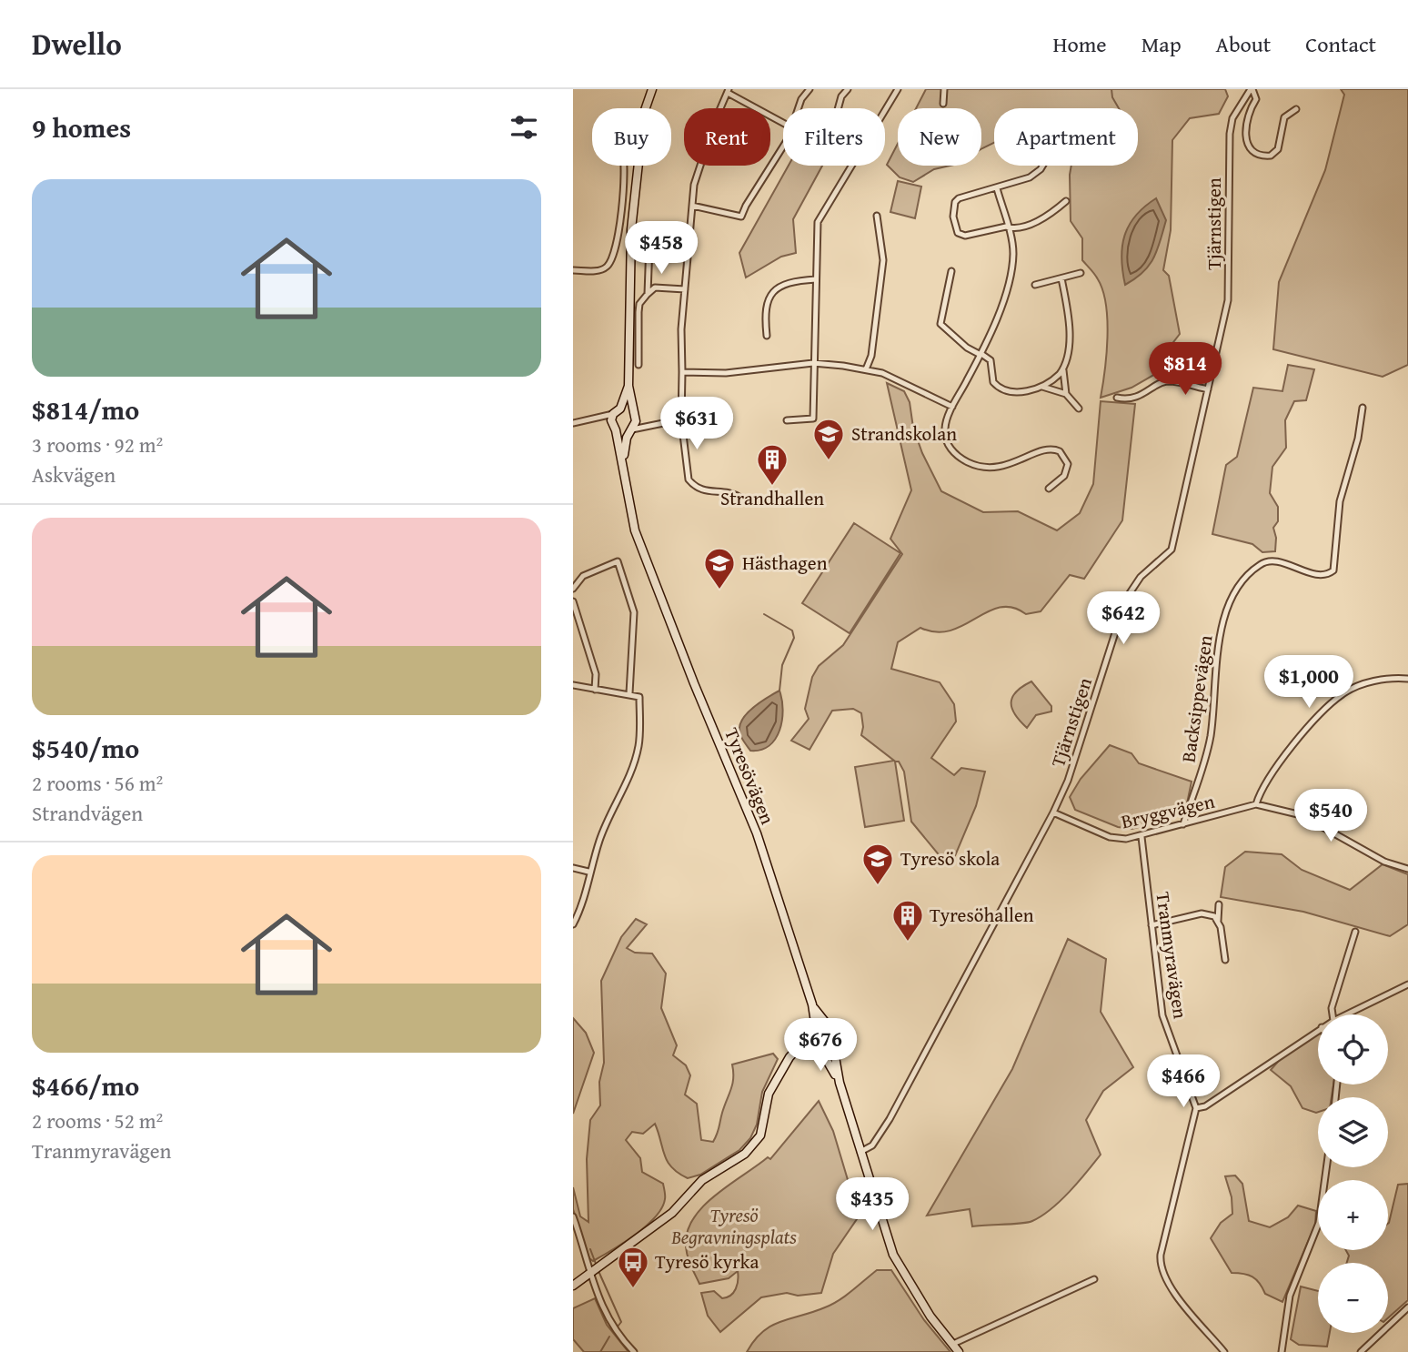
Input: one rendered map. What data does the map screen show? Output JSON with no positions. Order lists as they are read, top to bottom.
{
  "streets": {
    "main road": ["Tyresövägen"],
    "street": [
      "Tjärnstigen",
      "Backsippevägen",
      "Bryggvägen",
      "Tranmyravägen"
    ]
  },
  "crossings": [
    ["Tjärnstigen", "Tyresövägen"],
    ["Tjärnstigen", "Bryggvägen"],
    ["Backsippevägen", "Bryggvägen"],
    ["Bryggvägen", "Tranmyravägen"]
  ],
  "parks": ["Tyresö Begravningsplats"],
  "places": {
    "school or university": ["Strandskolan", "Hästhagen", "Tyresö skola"],
    "building": ["Strandhallen", "Tyresöhallen"],
    "bus stop": ["Tyresö kyrka"]
  },
  "page": {
    "header": "Dwello",
    "nav": [
      "Home",
      "Map",
      "About",
      "Contact"
    ],
    "heading": "9 homes",
    "chip": [
      "Buy",
      "Rent",
      "Filters",
      "New",
      "Apartment"
    ],
    "list": [
      {
        "name": "$814/mo",
        "note": "3 rooms · 92 m² · Askvägen"
      },
      {
        "name": "$540/mo",
        "note": "2 rooms · 56 m² · Strandvägen"
      },
      {
        "name": "$466/mo",
        "note": "2 rooms · 52 m² · Tranmyravägen"
      }
    ],
    "price": [
      "$458",
      "$814",
      "$631",
      "$642",
      "$1,000",
      "$540",
      "$676",
      "$466",
      "$435"
    ],
    "map_buttons": ["+", "−"]
  }
}
